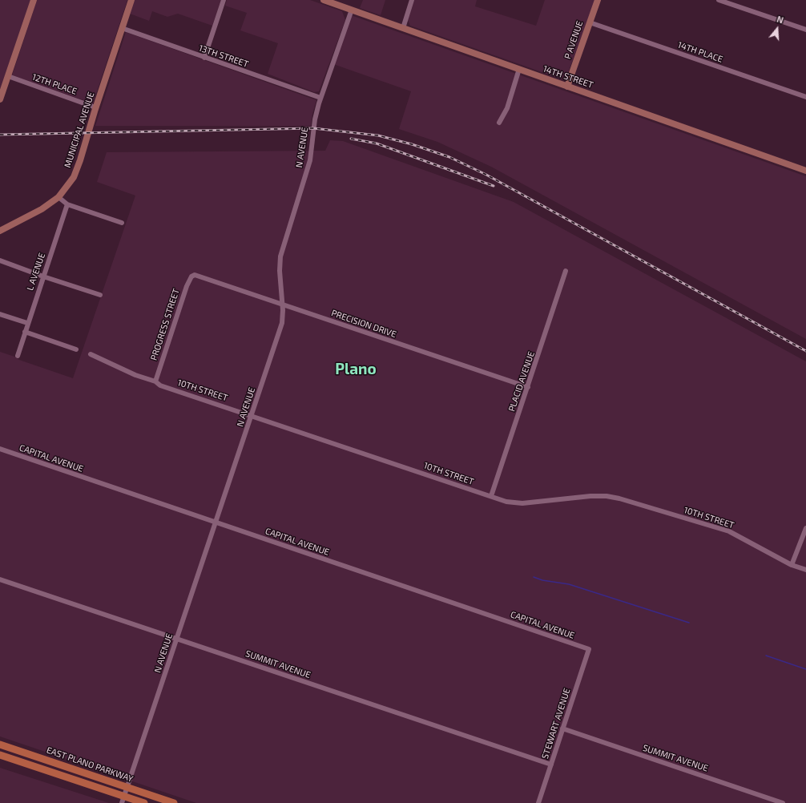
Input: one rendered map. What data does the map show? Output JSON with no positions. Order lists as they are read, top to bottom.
{
  "streets": {
    "main road": [
      "P AVENUE",
      "14TH STREET",
      "MUNICIPAL AVENUE",
      "EAST PLANO PARKWAY"
    ],
    "street": [
      "14TH PLACE",
      "13TH STREET",
      "12TH PLACE",
      "N AVENUE",
      "L AVENUE",
      "PRECISION DRIVE",
      "PROGRESS STREET",
      "PLACID AVENUE",
      "10TH STREET",
      "CAPITAL AVENUE",
      "SUMMIT AVENUE",
      "STEWART AVENUE"
    ]
  },
  "crossings": [
    ["P AVENUE", "14TH PLACE"],
    ["P AVENUE", "14TH STREET"],
    ["13TH STREET", "MUNICIPAL AVENUE"],
    ["13TH STREET", "N AVENUE"],
    ["14TH STREET", "N AVENUE"],
    ["12TH PLACE", "MUNICIPAL AVENUE"],
    ["N AVENUE", "PRECISION DRIVE"],
    ["N AVENUE", "10TH STREET"],
    ["N AVENUE", "CAPITAL AVENUE"],
    ["N AVENUE", "SUMMIT AVENUE"],
    ["N AVENUE", "EAST PLANO PARKWAY"],
    ["PRECISION DRIVE", "PROGRESS STREET"],
    ["PRECISION DRIVE", "PLACID AVENUE"],
    ["PROGRESS STREET", "10TH STREET"],
    ["PLACID AVENUE", "10TH STREET"],
    ["CAPITAL AVENUE", "STEWART AVENUE"],
    ["SUMMIT AVENUE", "STEWART AVENUE"]
  ],
  "districts": ["Plano"],
  "north": "top"
}
